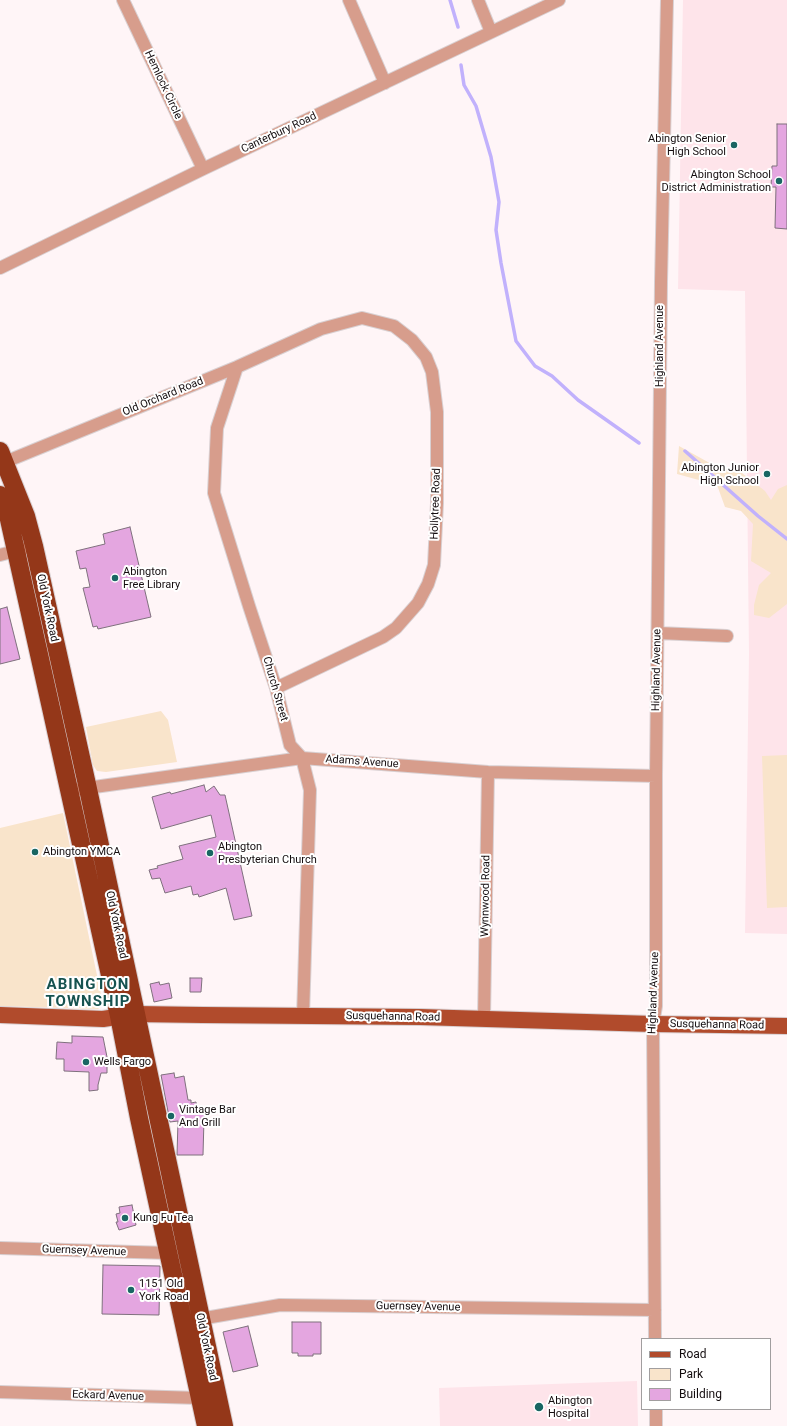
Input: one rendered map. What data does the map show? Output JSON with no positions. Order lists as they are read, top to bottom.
{
  "streets": {
    "highway": ["Old York Road"],
    "main road": ["Susquehanna Road"],
    "street": [
      "Hemlock Circle",
      "Canterbury Road",
      "Highland Avenue",
      "Old Orchard Road",
      "Hollytree Road",
      "Church Street",
      "Adams Avenue",
      "Wynnwood Road",
      "Guernsey Avenue",
      "Eckard Avenue"
    ]
  },
  "crossings": [
    ["Hemlock Circle", "Canterbury Road"],
    ["Highland Avenue", "Adams Avenue"],
    ["Highland Avenue", "Susquehanna Road"],
    ["Highland Avenue", "Guernsey Avenue"],
    ["Old Orchard Road", "Hollytree Road"],
    ["Old Orchard Road", "Old York Road"],
    ["Old Orchard Road", "Church Street"],
    ["Hollytree Road", "Church Street"],
    ["Old York Road", "Adams Avenue"],
    ["Old York Road", "Susquehanna Road"],
    ["Old York Road", "Guernsey Avenue"],
    ["Old York Road", "Eckard Avenue"],
    ["Church Street", "Adams Avenue"],
    ["Church Street", "Susquehanna Road"],
    ["Adams Avenue", "Wynnwood Road"],
    ["Wynnwood Road", "Susquehanna Road"]
  ],
  "districts": ["ABINGTON TOWNSHIP"],
  "places": [
    "Abington Senior High School",
    "Abington School District Administration",
    "Abington Junior High School",
    "Abington Free Library",
    "Abington YMCA",
    "Abington Presbyterian Church",
    "Wells Fargo",
    "Vintage Bar And Grill",
    "Kung Fu Tea",
    "1151 Old York Road",
    "Abington Hospital"
  ],
  "legend": ["Road", "Park", "Building"]
}
